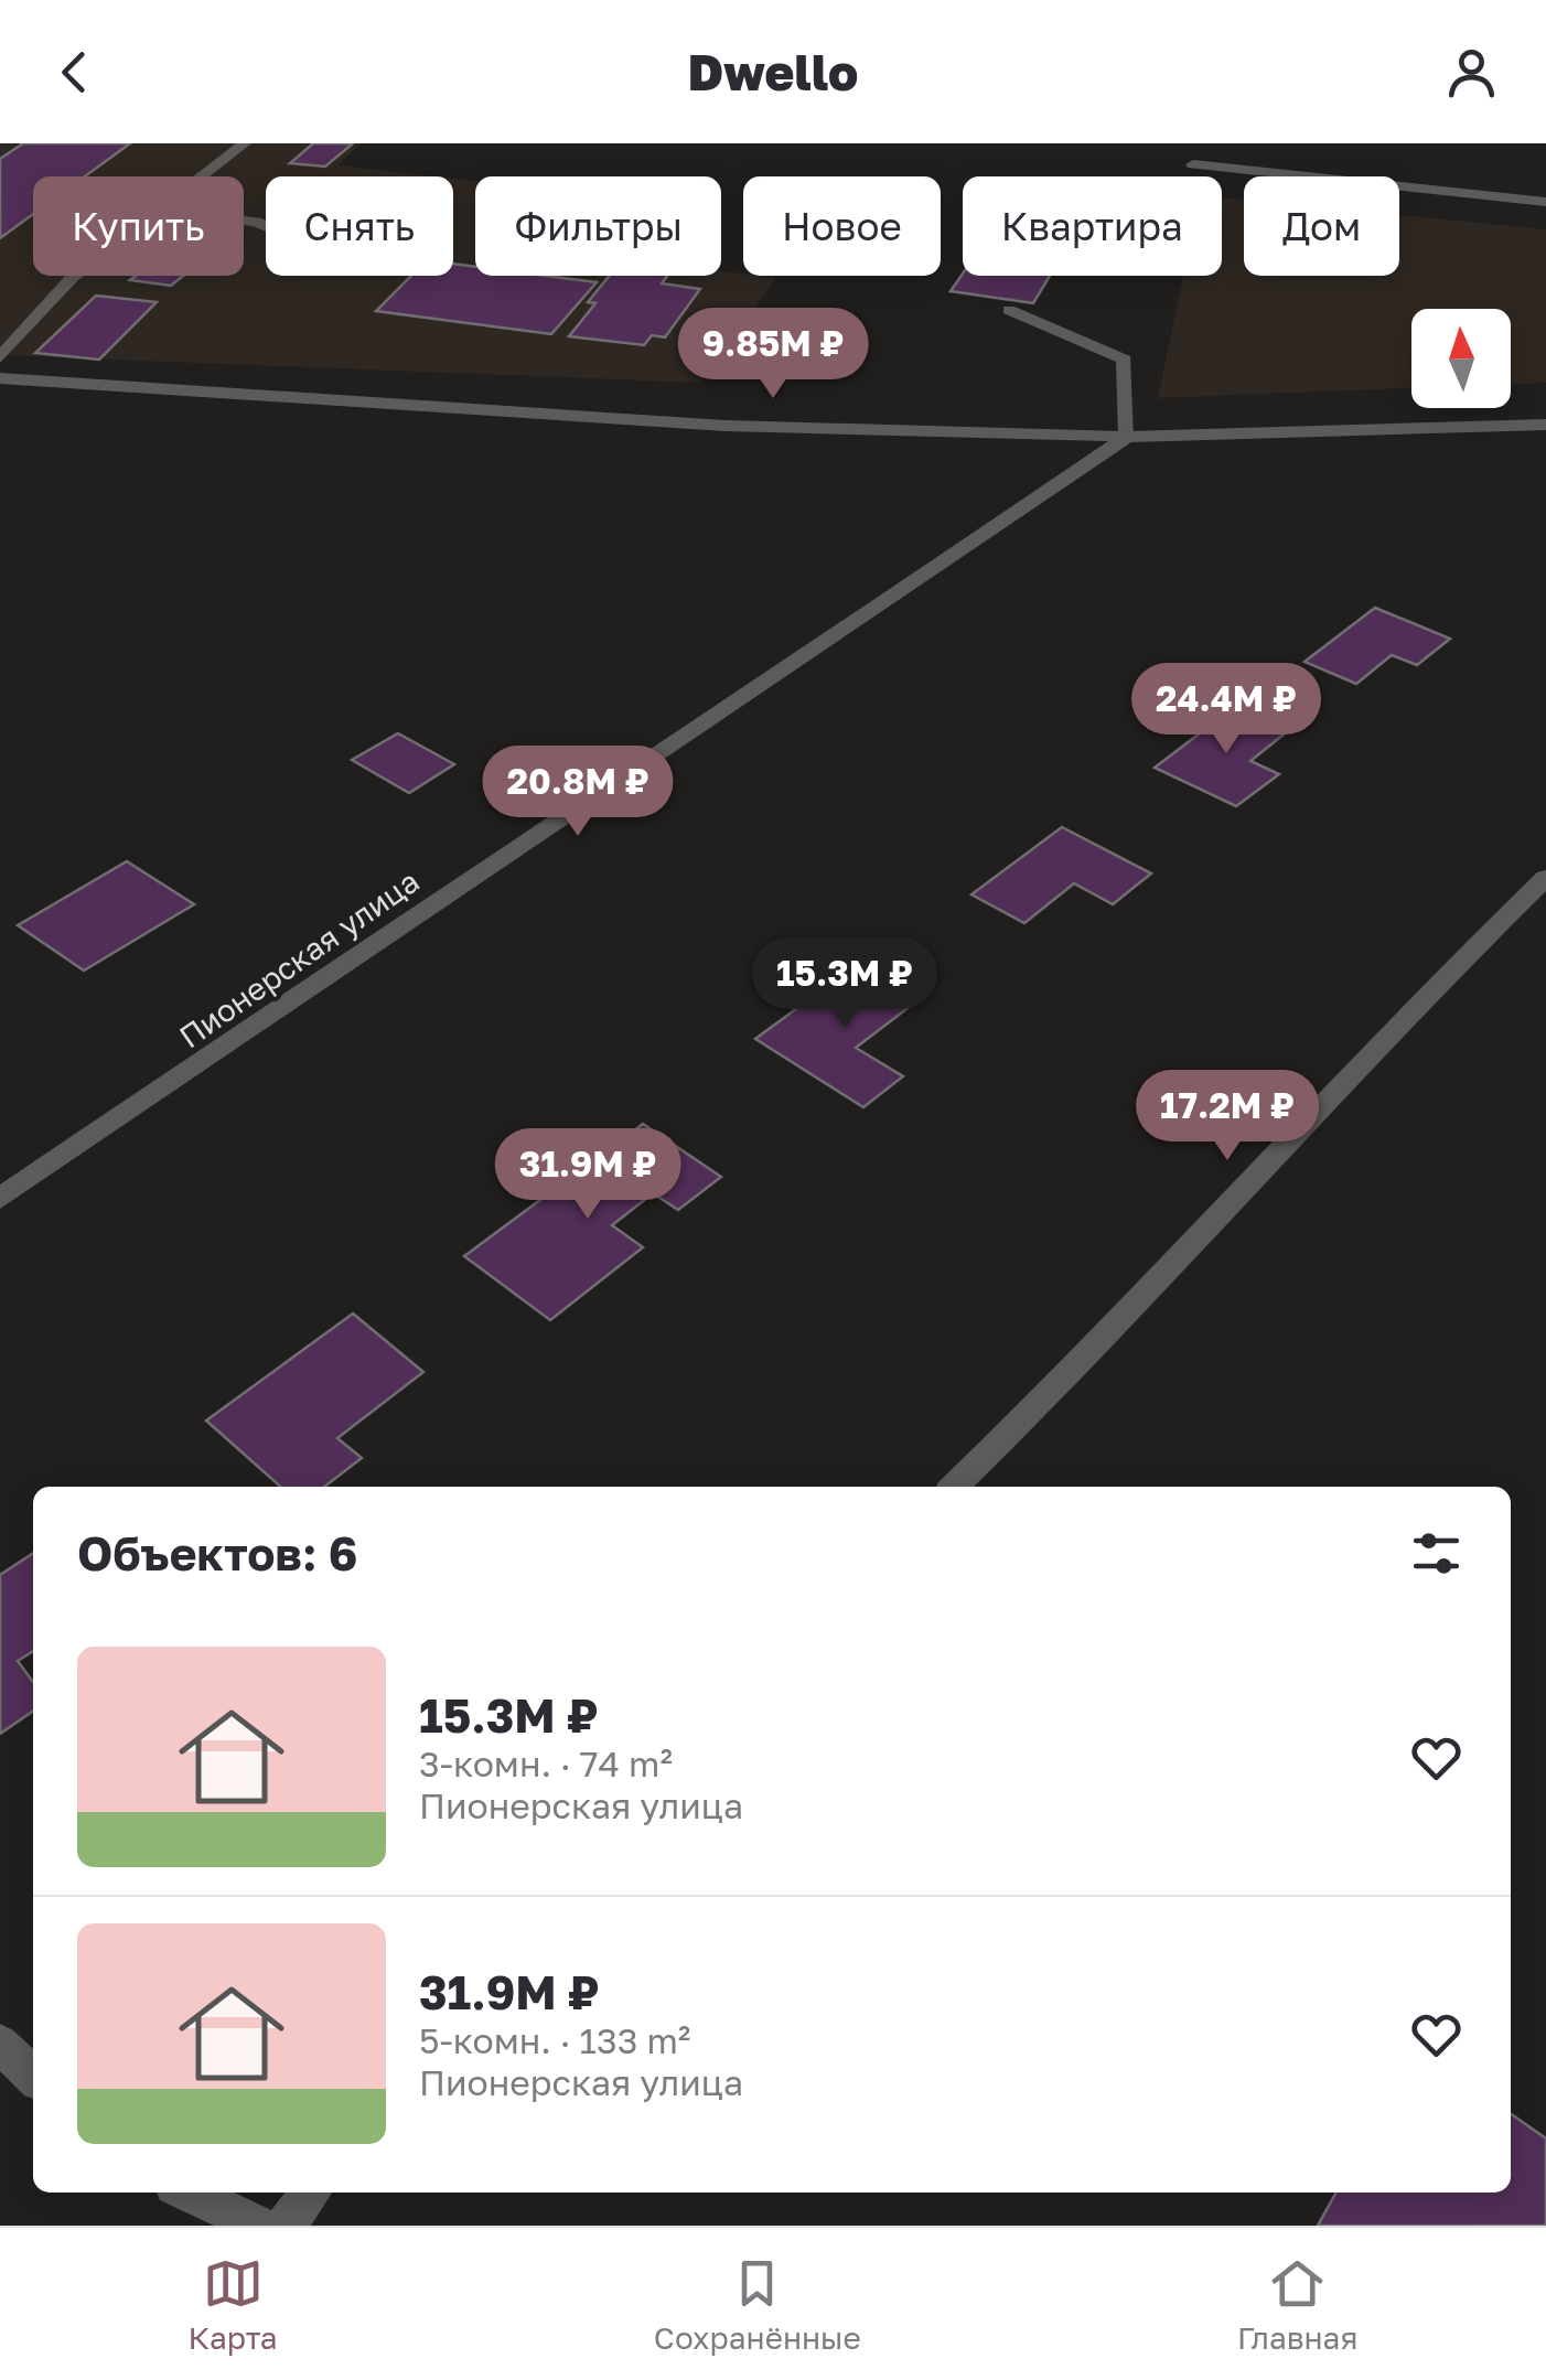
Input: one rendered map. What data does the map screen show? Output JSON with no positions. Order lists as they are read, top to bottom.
{
  "streets": {
    "street": ["Пионерская улица"]
  },
  "north": "top",
  "page": {
    "header": "Dwello",
    "chip": [
      "Купить",
      "Снять",
      "Фильтры",
      "Новое",
      "Квартира",
      "Дом"
    ],
    "price": [
      "9.85M ₽",
      "24.4M ₽",
      "20.8M ₽",
      "15.3M ₽",
      "17.2M ₽",
      "31.9M ₽"
    ],
    "heading": "Объектов: 6",
    "list": [
      {
        "name": "15.3M ₽",
        "note": "3-комн. · 74 m² · Пионерская улица"
      },
      {
        "name": "31.9M ₽",
        "note": "5-комн. · 133 m² · Пионерская улица"
      }
    ],
    "tabs": ["Карта", "Сохранённые", "Главная"]
  }
}
